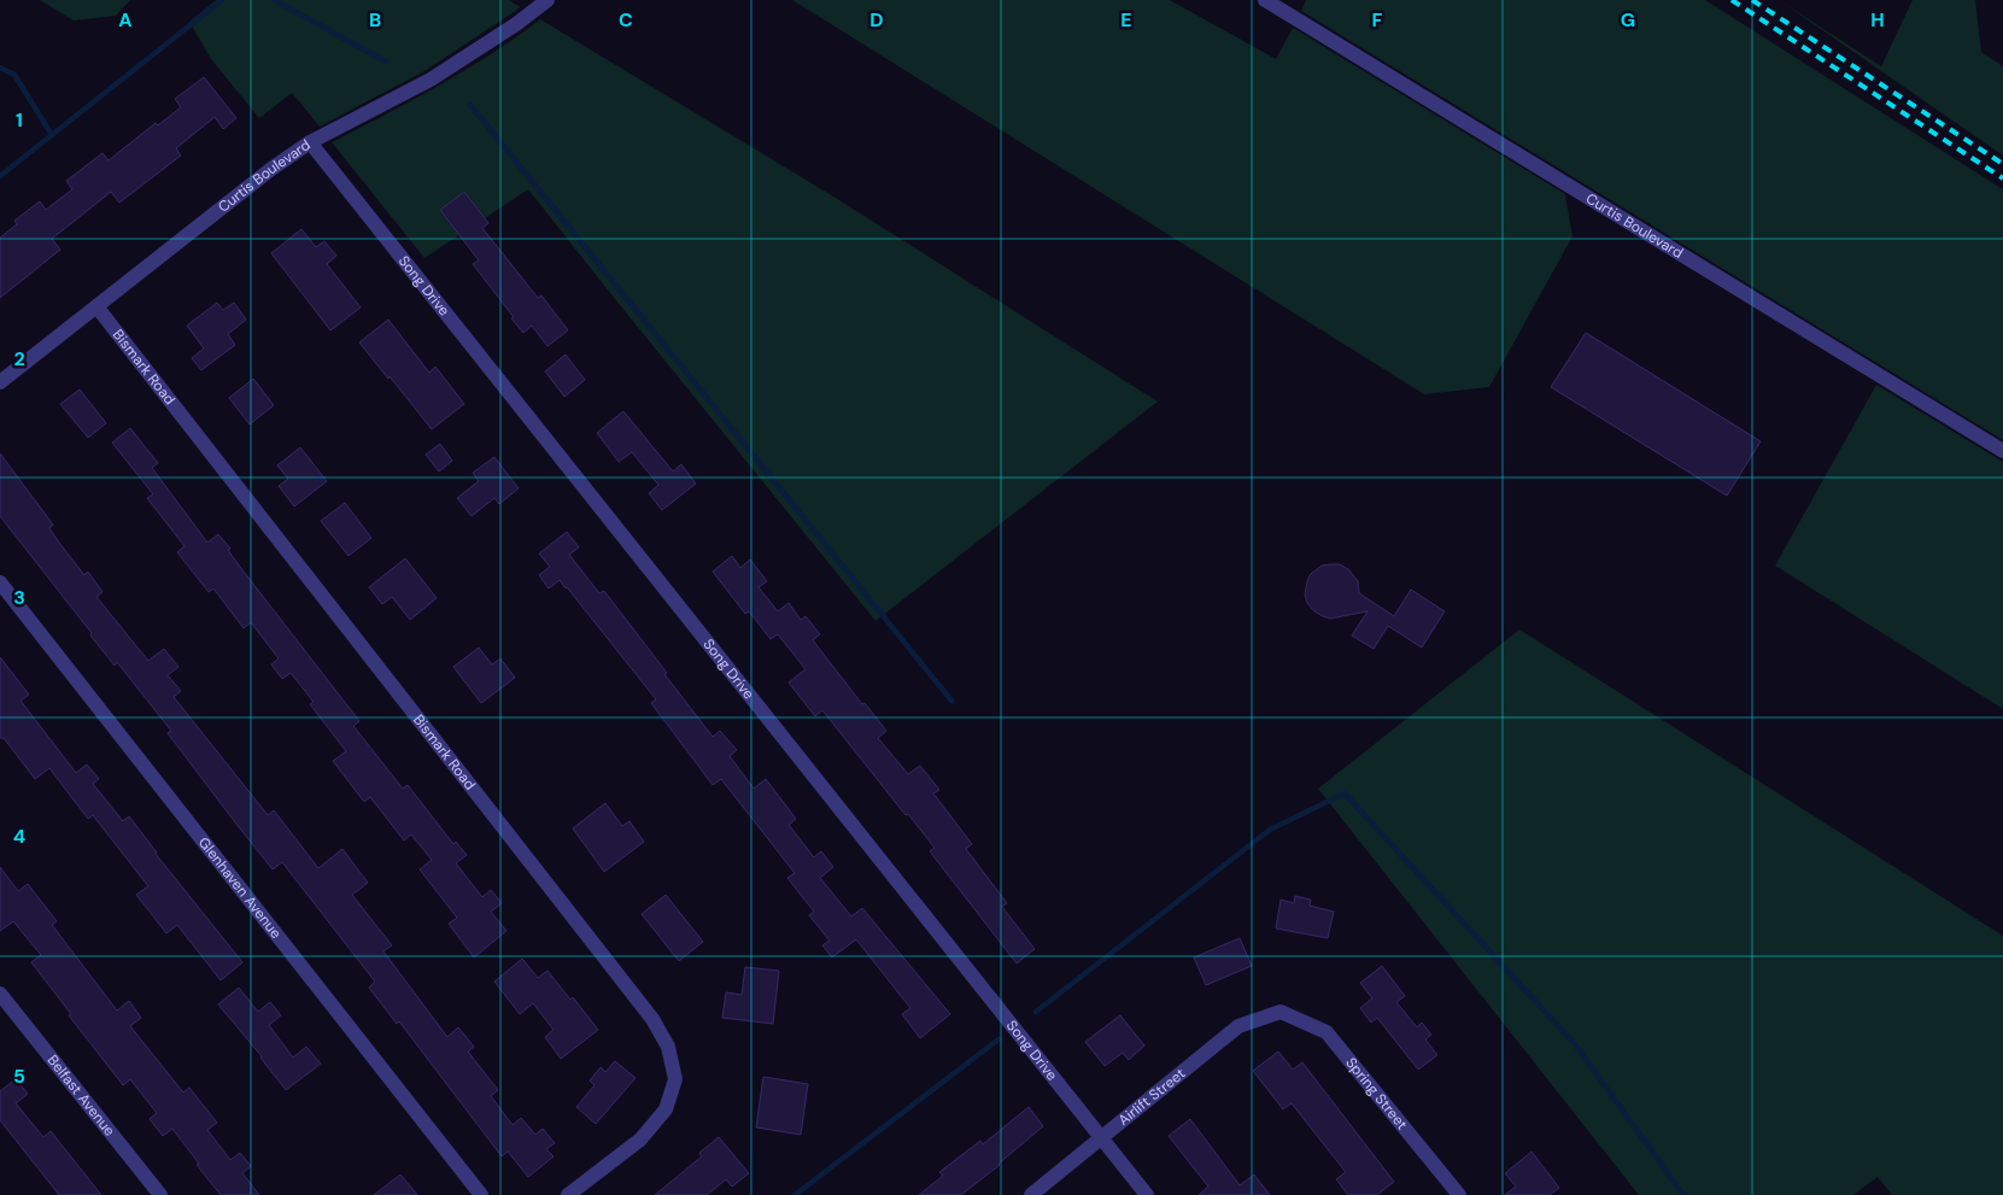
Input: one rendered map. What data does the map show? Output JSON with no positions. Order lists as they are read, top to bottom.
{
  "streets": {
    "street": [
      "Curtis Boulevard",
      "Song Drive",
      "Bismark Road",
      "Glenhaven Avenue",
      "Spring Street",
      "Belfast Avenue",
      "Airlift Street"
    ]
  },
  "crossings": [
    ["Curtis Boulevard", "Song Drive"],
    ["Curtis Boulevard", "Bismark Road"],
    ["Song Drive", "Airlift Street"],
    ["Spring Street", "Airlift Street"]
  ],
  "grid": {
    "columns": [
      "A",
      "B",
      "C",
      "D",
      "E",
      "F",
      "G",
      "H"
    ],
    "rows": [
      "1",
      "2",
      "3",
      "4",
      "5"
    ]
  }
}
